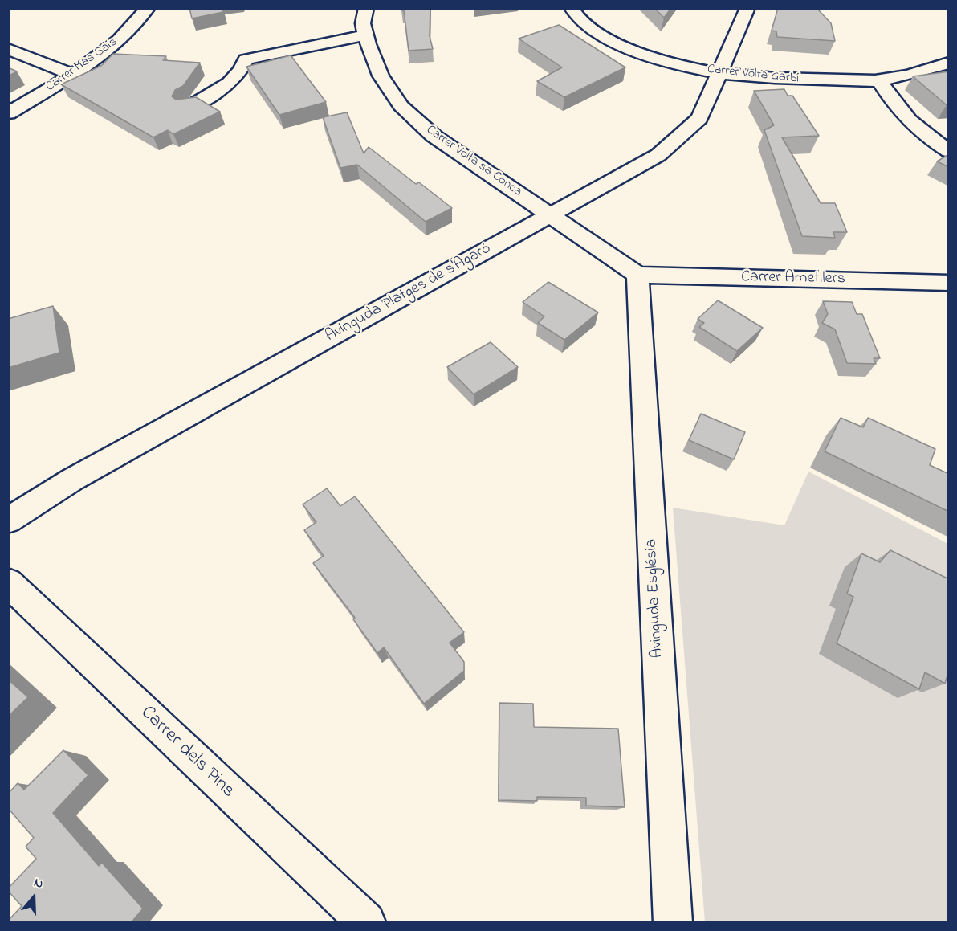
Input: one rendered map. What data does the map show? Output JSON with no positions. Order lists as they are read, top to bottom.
{
  "streets": {
    "street": [
      "Carrer Mas Sais",
      "Carrer Volta Garbí",
      "Carrer Volta sa Conca",
      "Carrer Ametllers",
      "Avinguda Platges de s'Agaró",
      "Avinguda Església",
      "Carrer dels Pins"
    ]
  },
  "crossings": [
    ["Carrer Volta Garbí", "Avinguda Platges de s'Agaró"],
    ["Carrer Volta sa Conca", "Carrer Ametllers"],
    ["Carrer Volta sa Conca", "Avinguda Platges de s'Agaró"],
    ["Carrer Volta sa Conca", "Avinguda Església"],
    ["Carrer Ametllers", "Avinguda Església"]
  ],
  "north": "top"
}
